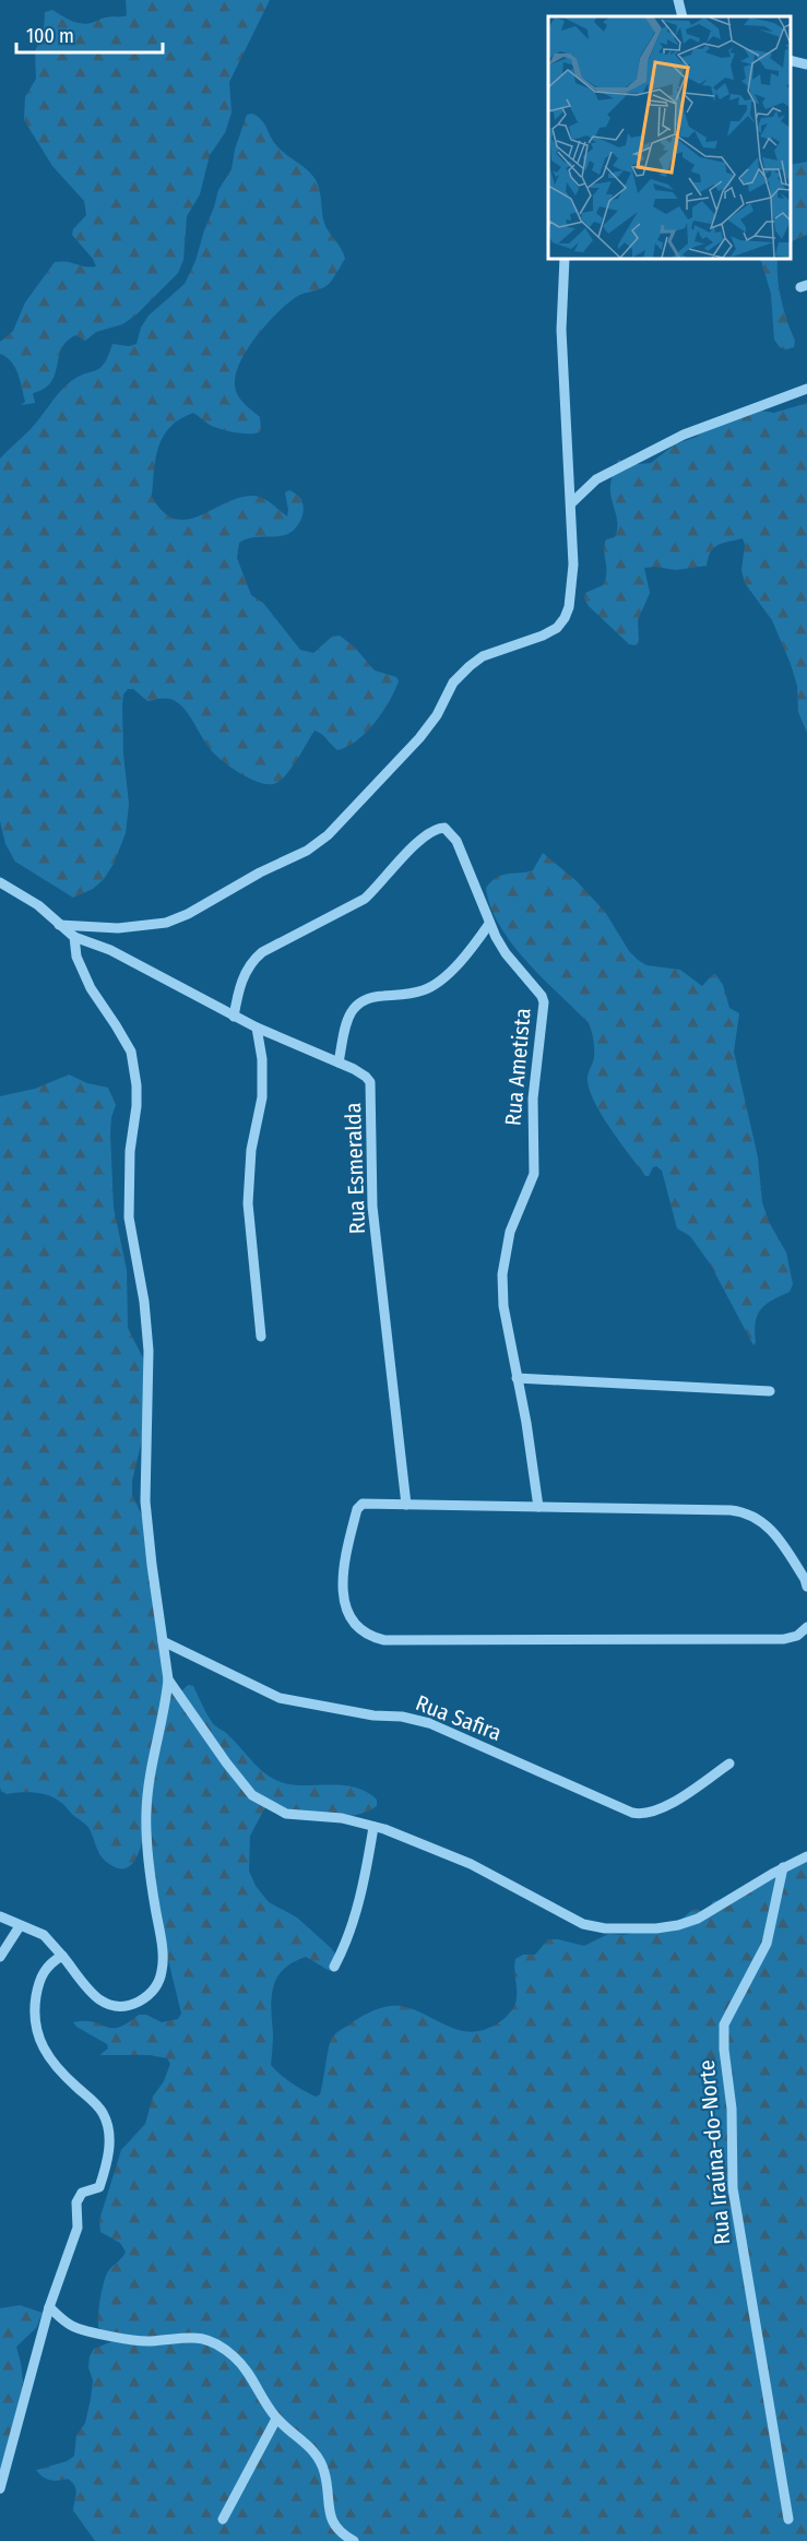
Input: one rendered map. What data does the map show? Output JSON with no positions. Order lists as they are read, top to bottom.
{
  "streets": {
    "street": [
      "Rua Ametista",
      "Rua Esmeralda",
      "Rua Safira",
      "Rua Iraúna-do-Norte"
    ]
  },
  "crossings": [
    ["Rua Ametista", "Rua Esmeralda"]
  ],
  "scale_bar": "100 m"
}
